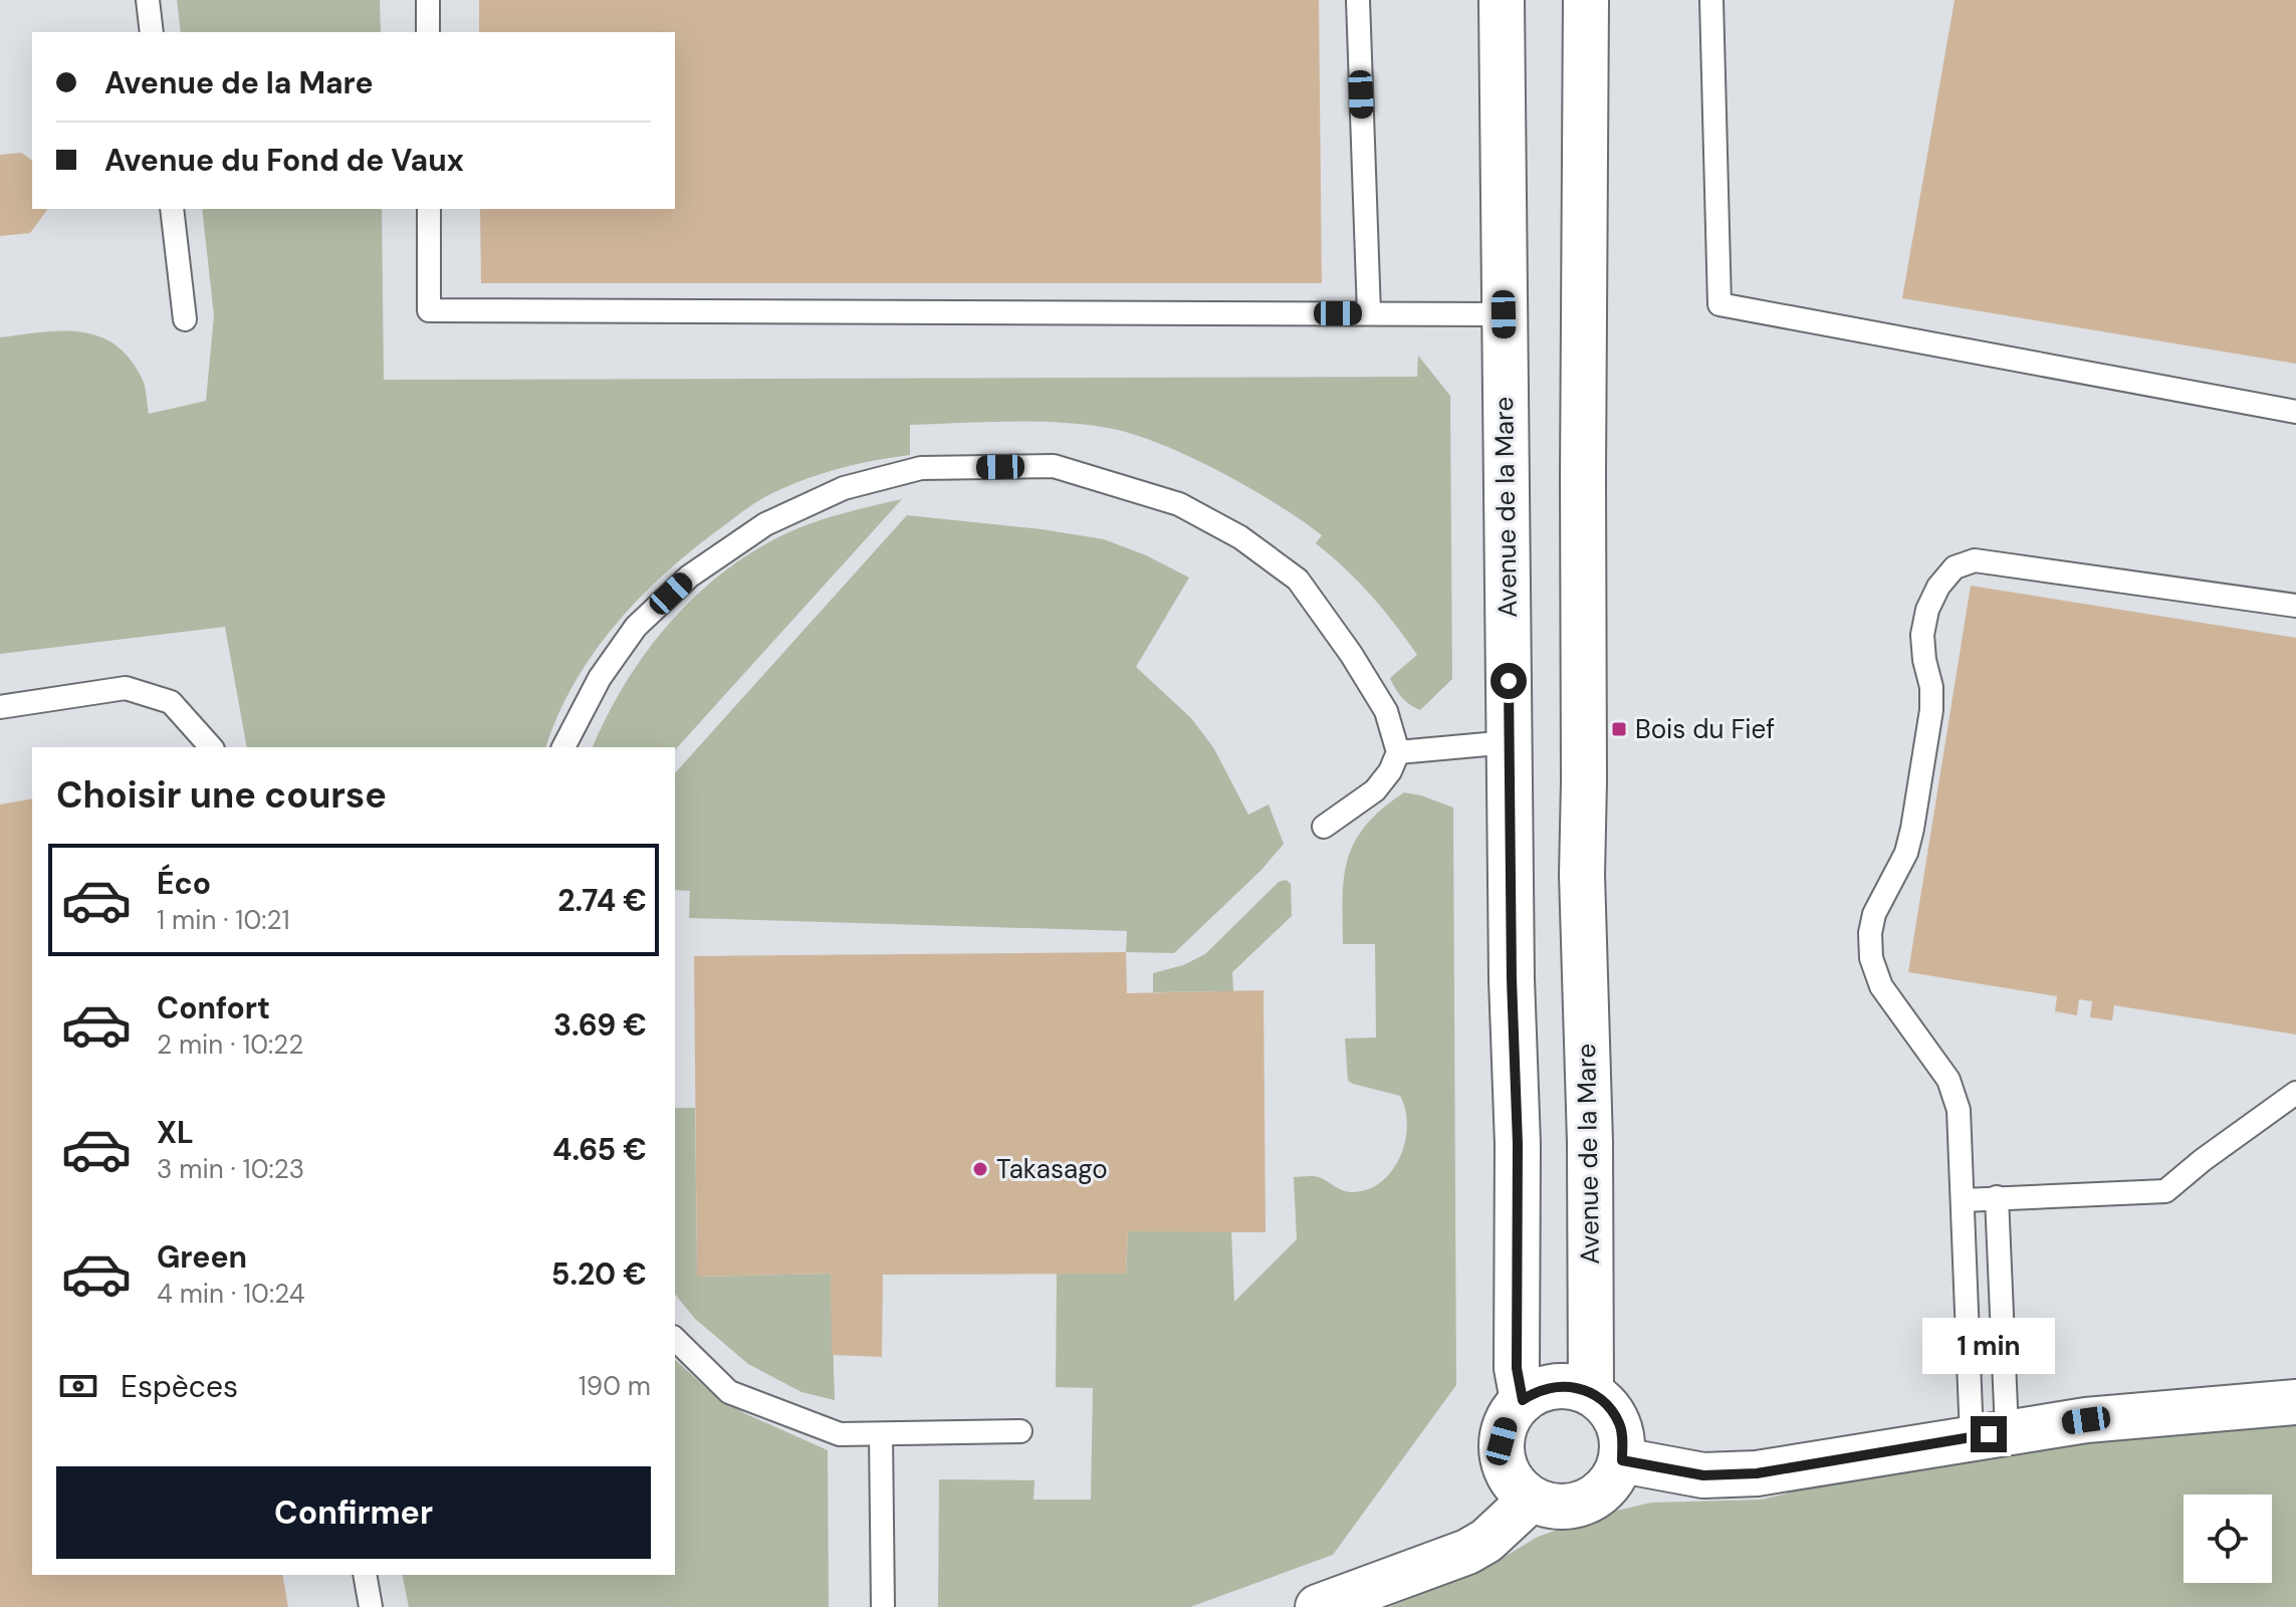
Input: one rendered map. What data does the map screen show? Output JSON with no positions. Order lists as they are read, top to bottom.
{
  "streets": {
    "street": ["Avenue de la Mare"]
  },
  "places": {
    "transit": ["Bois du Fief"],
    "other": ["Takasago"]
  },
  "page": {
    "banner": ["Avenue de la Mare", "Avenue du Fond de Vaux"],
    "heading": "Choisir une course",
    "list": [
      {
        "name": "Éco",
        "note": "1 min · 10:21",
        "value": "2.74 €"
      },
      {
        "name": "Confort",
        "note": "2 min · 10:22",
        "value": "3.69 €"
      },
      {
        "name": "XL",
        "note": "3 min · 10:23",
        "value": "4.65 €"
      },
      {
        "name": "Green",
        "note": "4 min · 10:24",
        "value": "5.20 €"
      }
    ],
    "bubble": "1 min",
    "pay": ["Espèces", "190 m"],
    "buttons": "Confirmer"
  }
}
